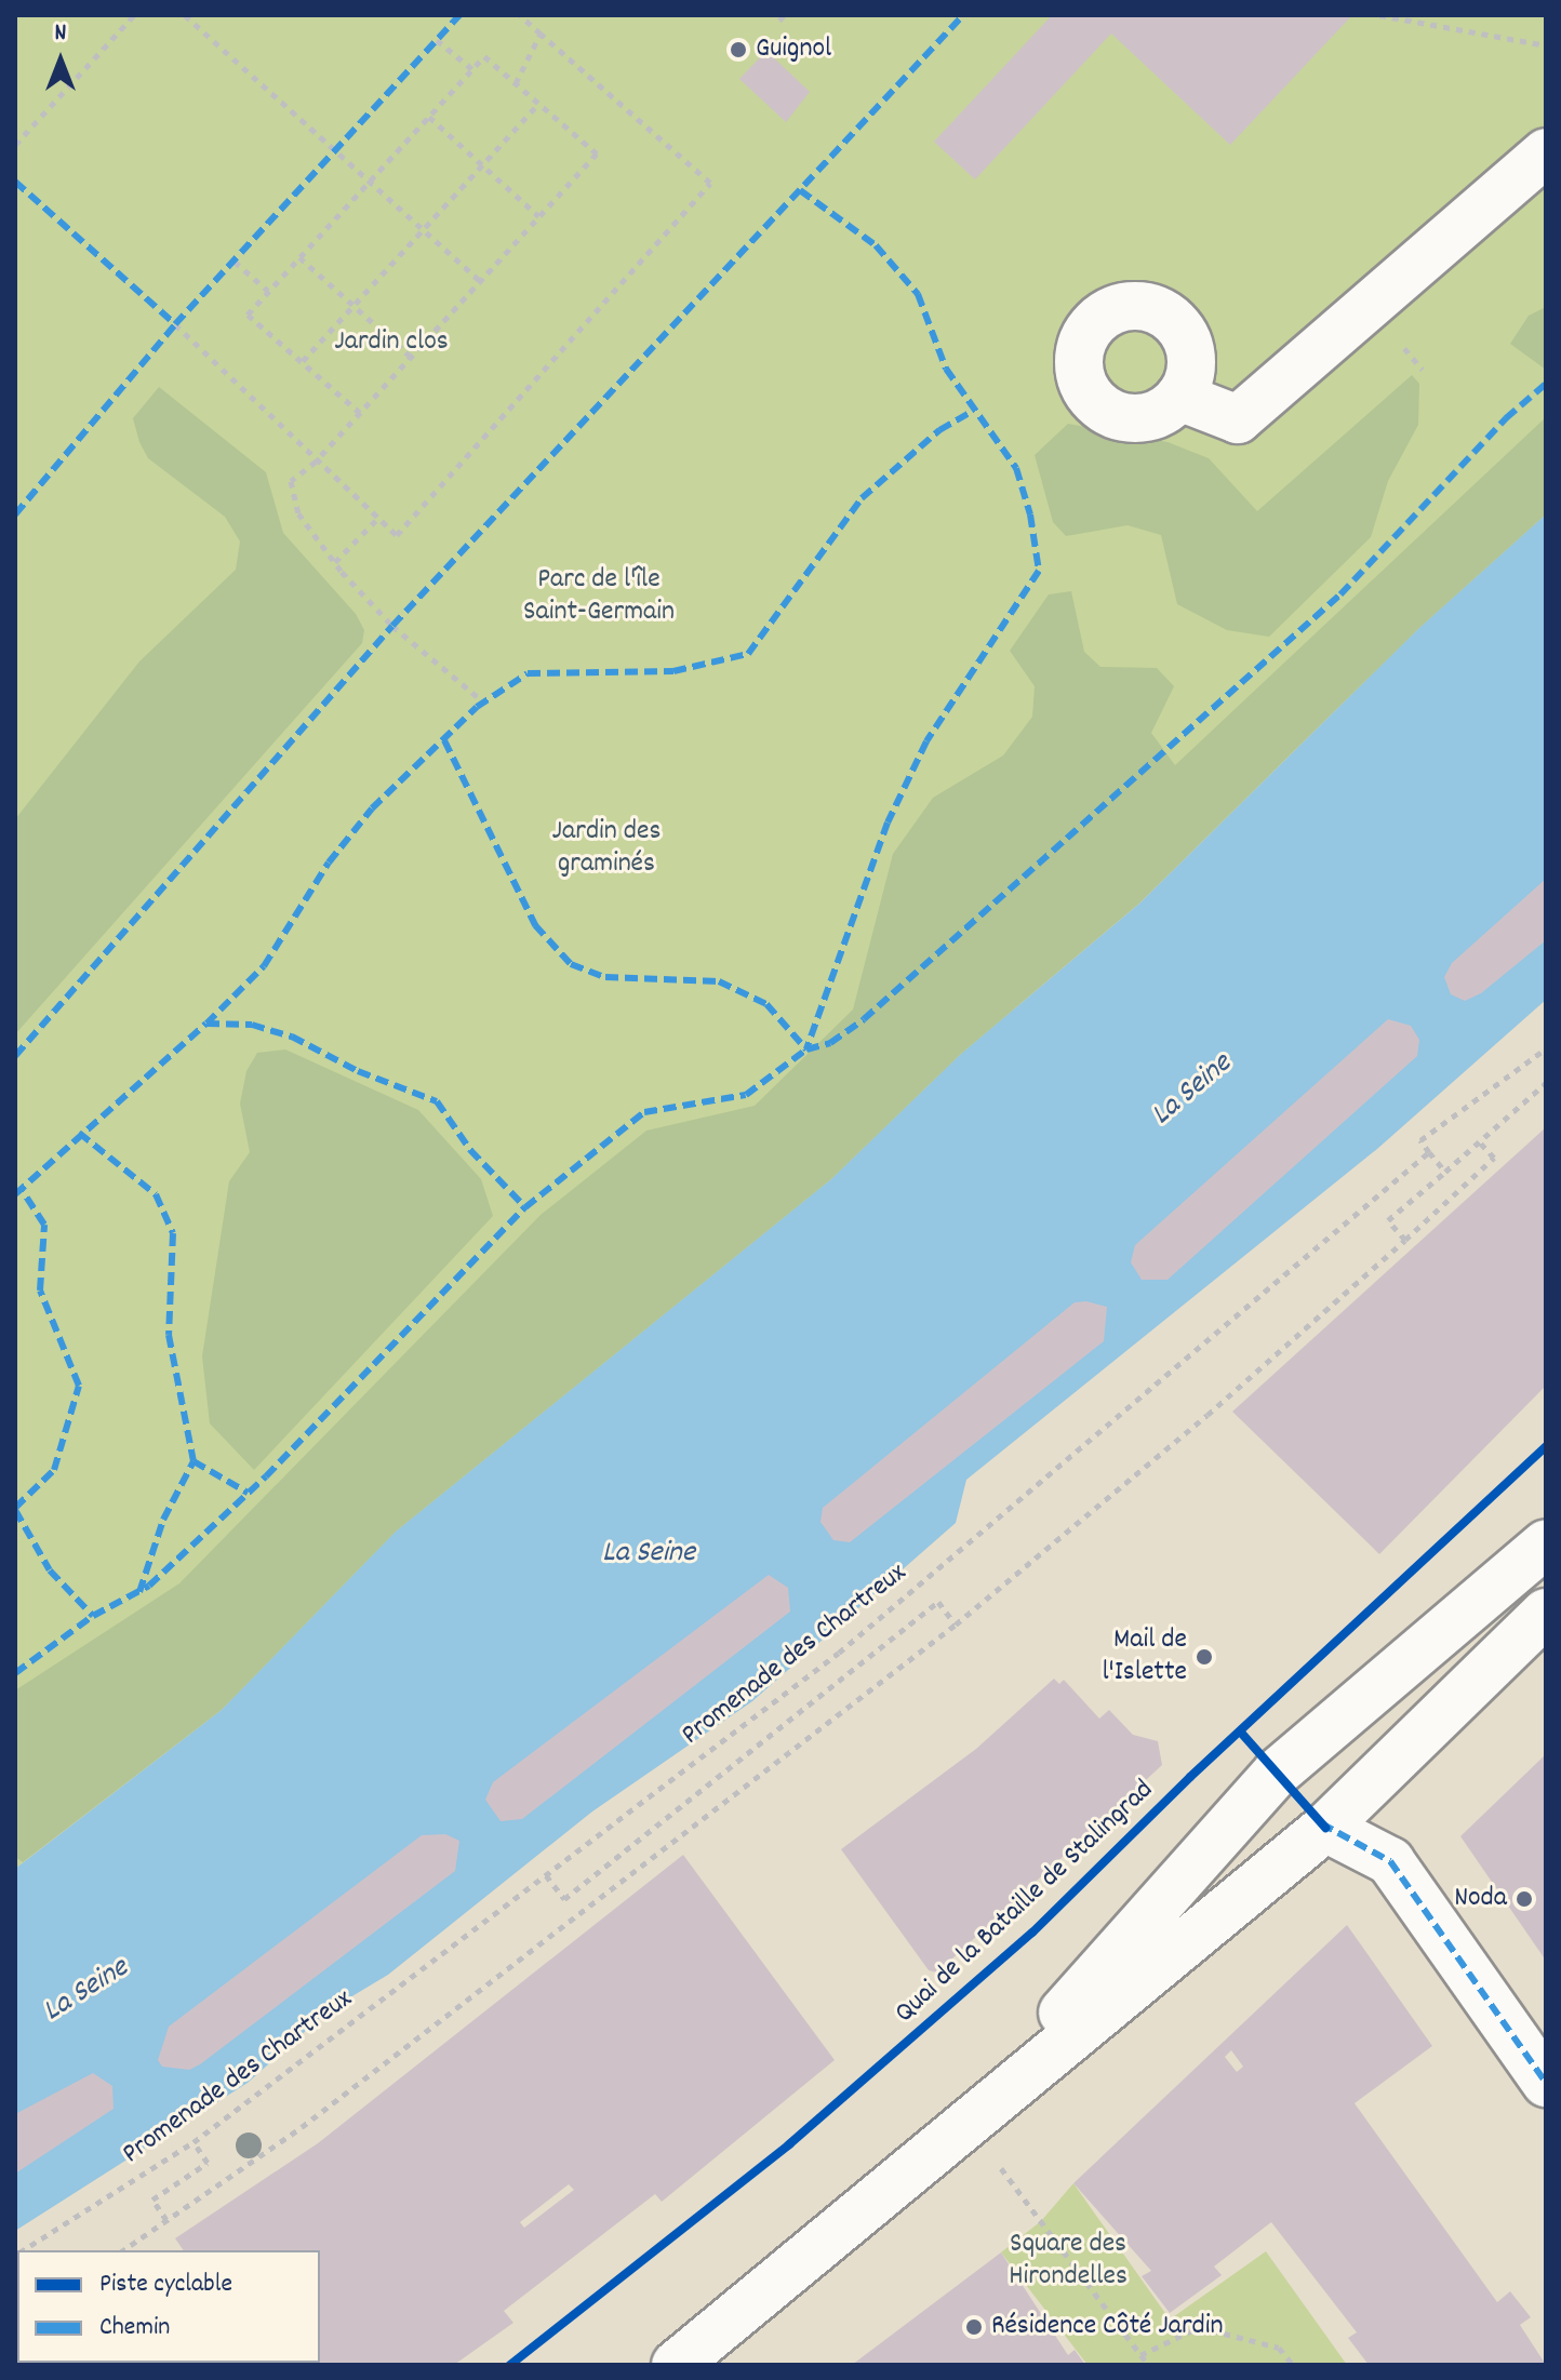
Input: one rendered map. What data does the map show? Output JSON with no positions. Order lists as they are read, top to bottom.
{
  "streets": {
    "path": ["Promenade des Chartreux"],
    "cycle path": ["Quai de la Bataille de Stalingrad"]
  },
  "water": ["La Seine"],
  "parks": [
    "Jardin clos",
    "Parc de l'île Saint-Germain",
    "Jardin des graminés",
    "Square des Hirondelles"
  ],
  "places": [
    "Guignol",
    "Mail de l'Islette",
    "Noda",
    "Résidence Côté Jardin"
  ],
  "legend": ["Piste cyclable", "Chemin"],
  "north": "top"
}
